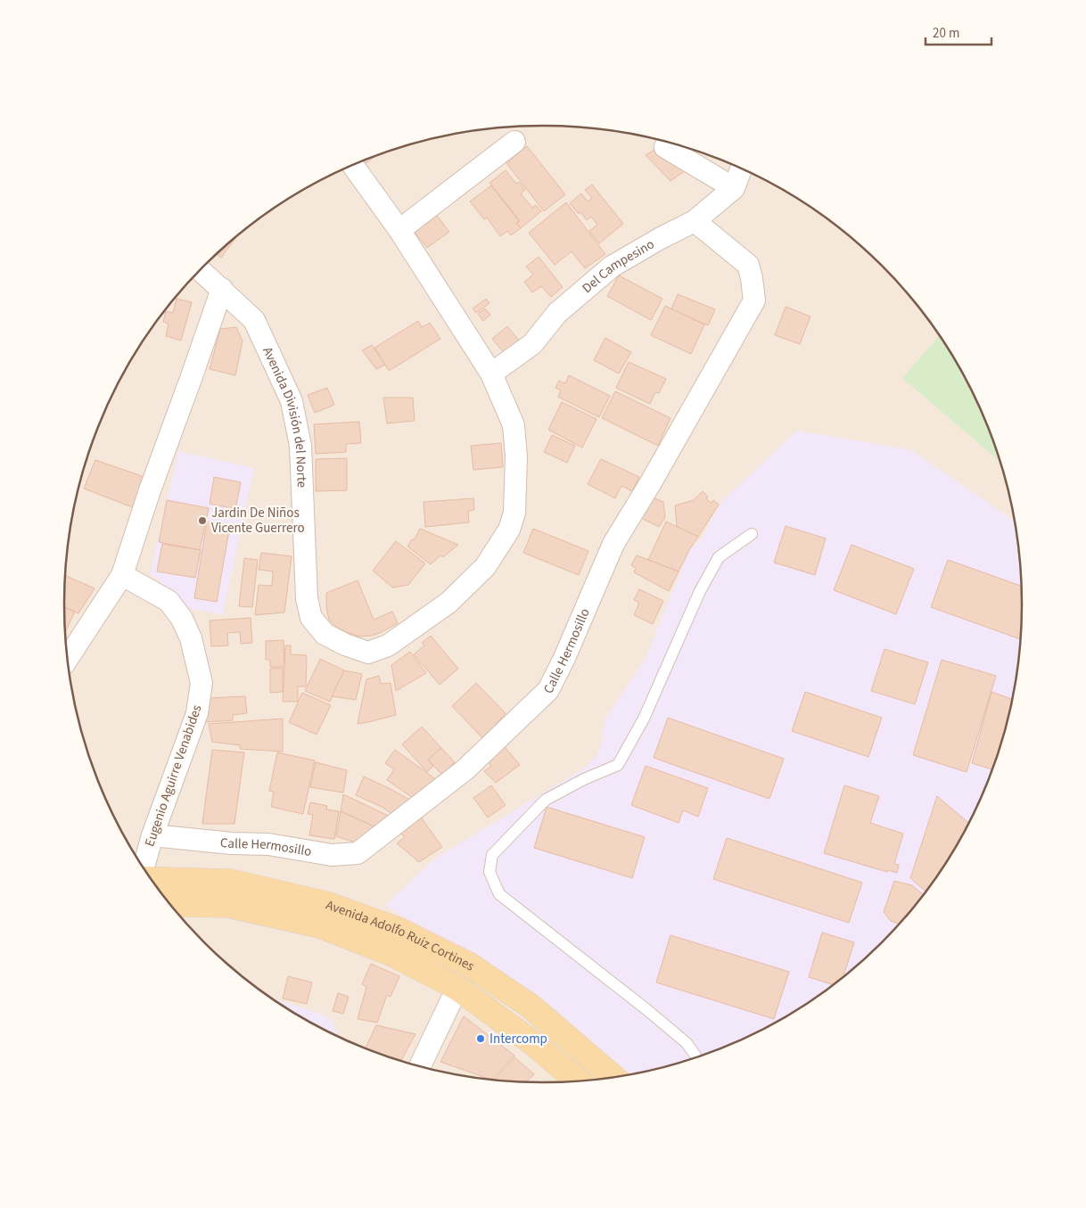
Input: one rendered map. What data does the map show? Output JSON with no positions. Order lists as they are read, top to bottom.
{
  "streets": {
    "main road": ["Avenida Adolfo Ruiz Cortines"],
    "street": [
      "Del Campesino",
      "Avenida División del Norte",
      "Calle Hermosillo",
      "Eugenio Aguirre Venabides"
    ]
  },
  "crossings": [
    ["Del Campesino", "Avenida División del Norte"],
    ["Del Campesino", "Calle Hermosillo"],
    ["Calle Hermosillo", "Eugenio Aguirre Venabides"]
  ],
  "places": ["Jardin De Niños Vicente Guerrero", "Intercomp"],
  "scale_bar": "20 m"
}
